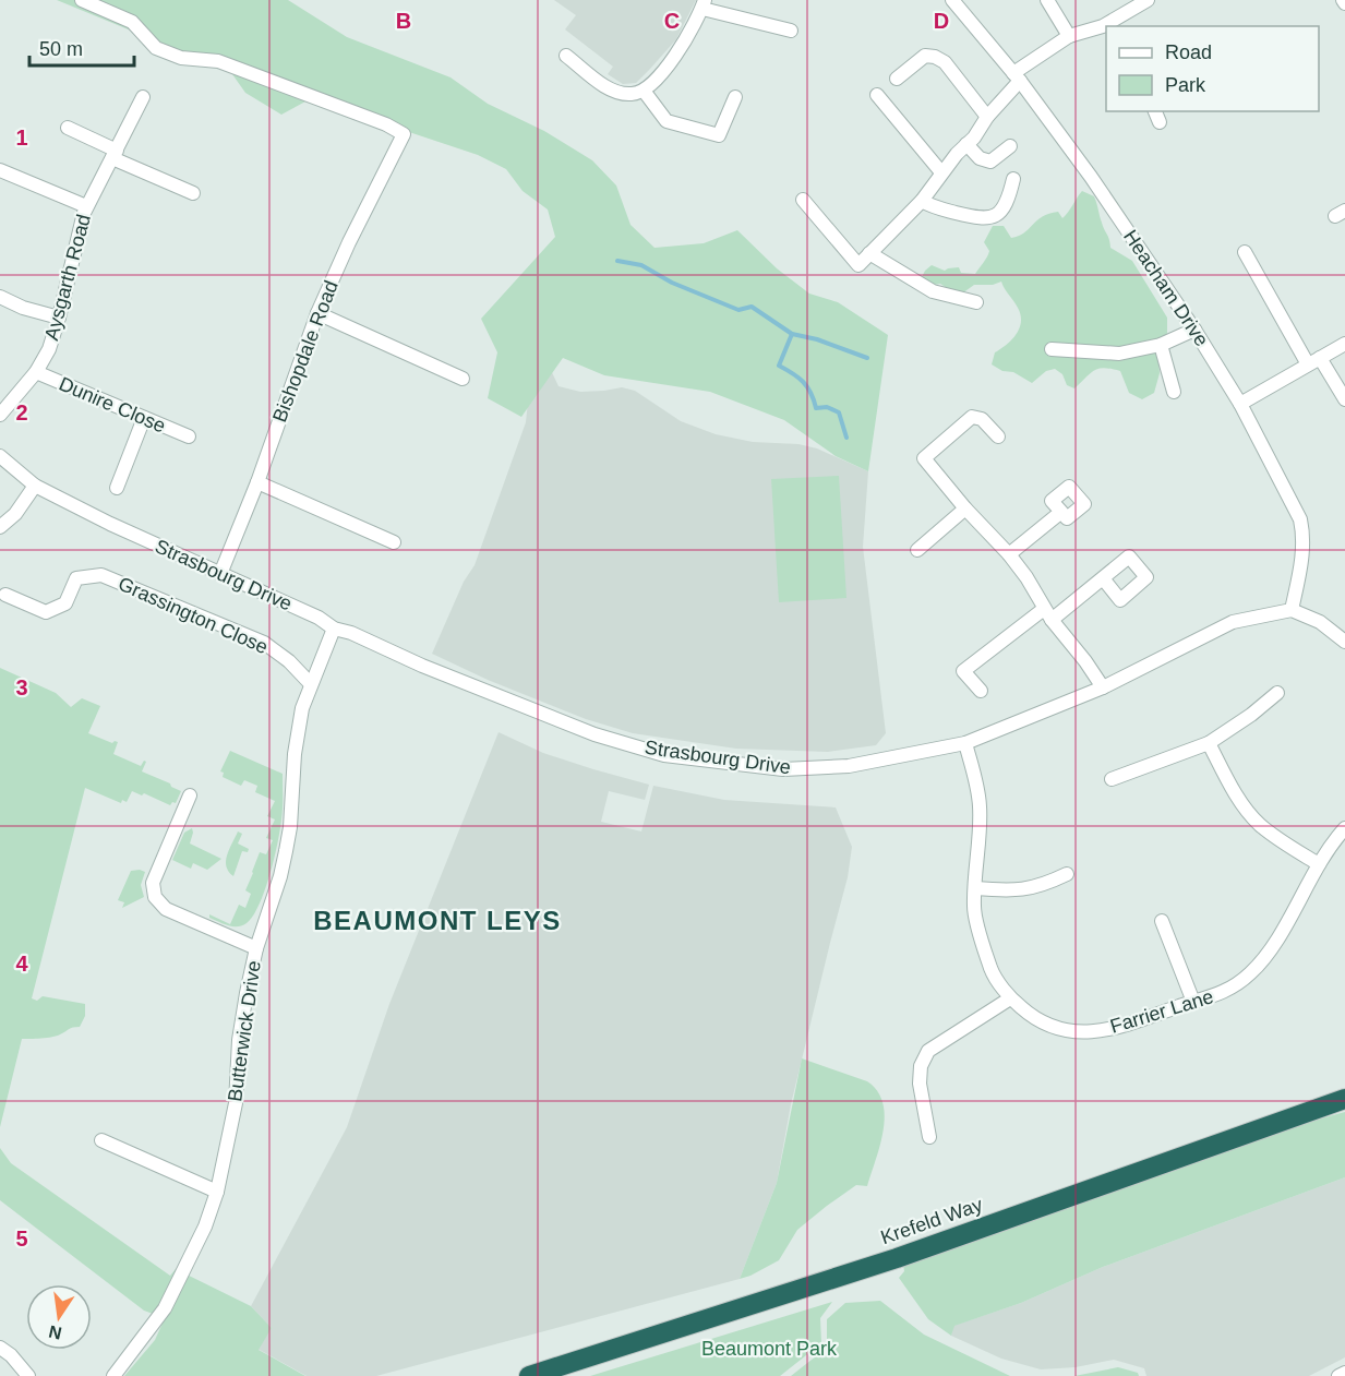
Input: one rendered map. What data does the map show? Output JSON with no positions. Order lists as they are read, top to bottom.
{
  "streets": {
    "highway": ["Krefeld Way"],
    "street": [
      "Aysgarth Road",
      "Heacham Drive",
      "Bishopdale Road",
      "Dunire Close",
      "Strasbourg Drive",
      "Grassington Close",
      "Farrier Lane",
      "Butterwick Drive"
    ]
  },
  "crossings": [
    ["Aysgarth Road", "Dunire Close"],
    ["Heacham Drive", "Strasbourg Drive"],
    ["Bishopdale Road", "Strasbourg Drive"],
    ["Strasbourg Drive", "Farrier Lane"],
    ["Strasbourg Drive", "Butterwick Drive"],
    ["Grassington Close", "Butterwick Drive"]
  ],
  "districts": ["BEAUMONT LEYS"],
  "parks": ["Beaumont Park"],
  "legend": ["Road", "Park"],
  "scale_bar": "50 m",
  "north": "bottom",
  "grid": {
    "columns": ["B", "C", "D"],
    "rows": [
      "1",
      "2",
      "3",
      "4",
      "5"
    ]
  }
}
